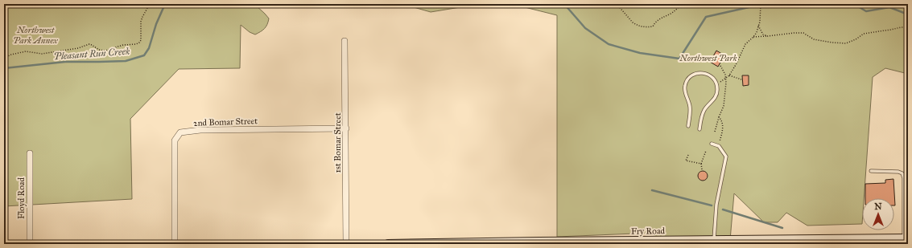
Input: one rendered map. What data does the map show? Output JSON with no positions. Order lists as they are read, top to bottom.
{
  "streets": {
    "street": [
      "2nd Bomar Street",
      "1st Bomar Street",
      "Floyd Road",
      "Fry Road"
    ]
  },
  "crossings": [
    ["2nd Bomar Street", "1st Bomar Street"]
  ],
  "water": ["Pleasant Run Creek"],
  "parks": ["Northwest Park Annex", "Northwest Park"],
  "north": "top"
}
